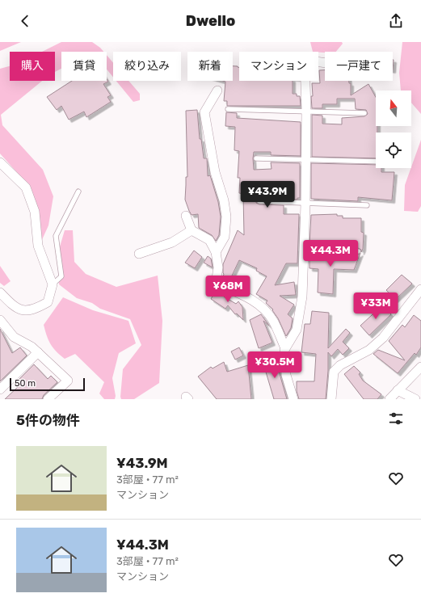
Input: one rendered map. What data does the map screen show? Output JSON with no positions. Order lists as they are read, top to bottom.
{
  "scale_bar": "50 m",
  "north": "top",
  "page": {
    "header": "Dwello",
    "chip": [
      "購入",
      "賃貸",
      "絞り込み",
      "新着",
      "マンション",
      "一戸建て"
    ],
    "price": [
      "¥43.9M",
      "¥44.3M",
      "¥68M",
      "¥33M",
      "¥30.5M"
    ],
    "scale": "50 m",
    "heading": "5件の物件",
    "list": [
      {
        "name": "¥43.9M",
        "note": "3部屋 · 77 m² · マンション"
      },
      {
        "name": "¥44.3M",
        "note": "3部屋 · 77 m² · マンション"
      }
    ]
  }
}
